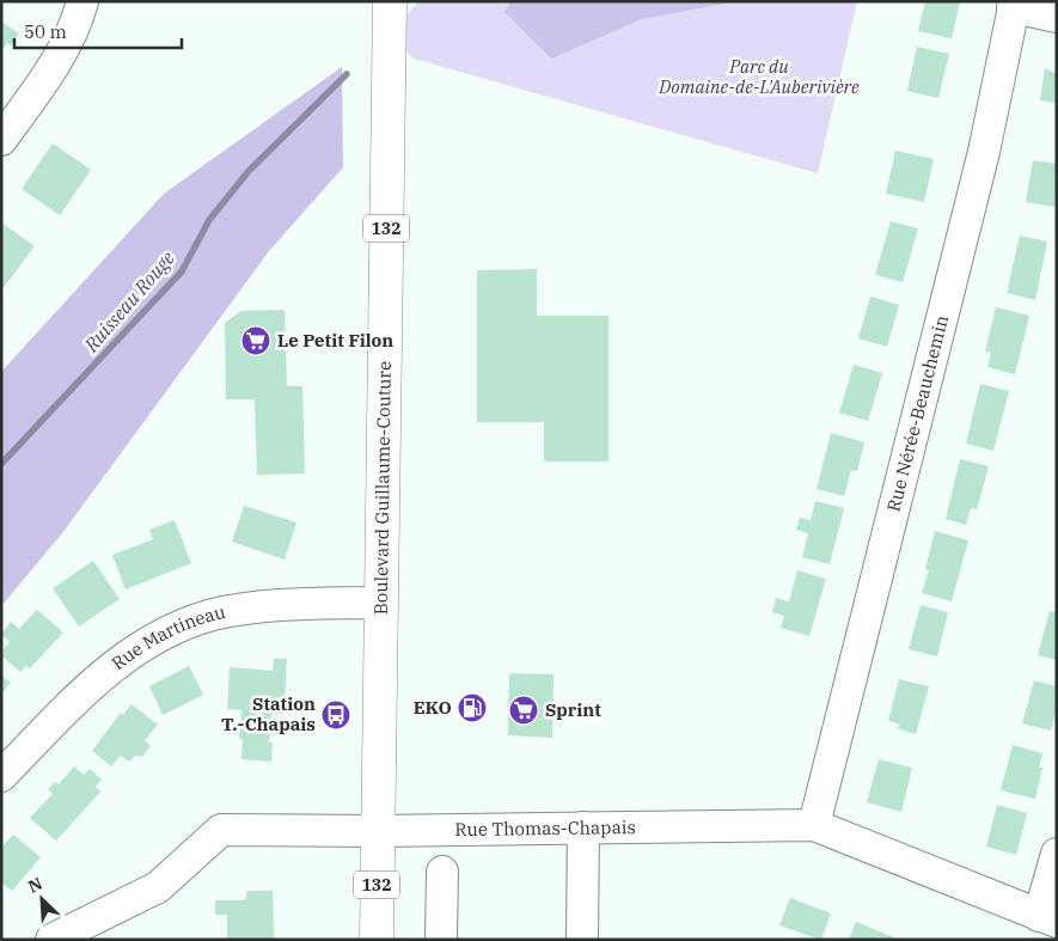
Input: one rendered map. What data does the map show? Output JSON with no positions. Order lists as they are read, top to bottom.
{
  "streets": {
    "main road": ["132", "Boulevard Guillaume-Couture"],
    "street": ["Rue Nérée-Beauchemin", "Rue Martineau", "Rue Thomas-Chapais"]
  },
  "crossings": [
    ["Rue Nérée-Beauchemin", "Rue Thomas-Chapais"],
    ["Boulevard Guillaume-Couture", "Rue Martineau"],
    ["Boulevard Guillaume-Couture", "Rue Thomas-Chapais"]
  ],
  "water": ["Ruisseau Rouge"],
  "parks": ["Parc du Domaine-de-L'Auberivière"],
  "places": {
    "supermarket": ["Le Petit Filon", "Sprint"],
    "fuel station": ["EKO"],
    "bus stop": ["Station T.-Chapais"]
  },
  "scale_bar": "50 m",
  "north": "top left"
}
